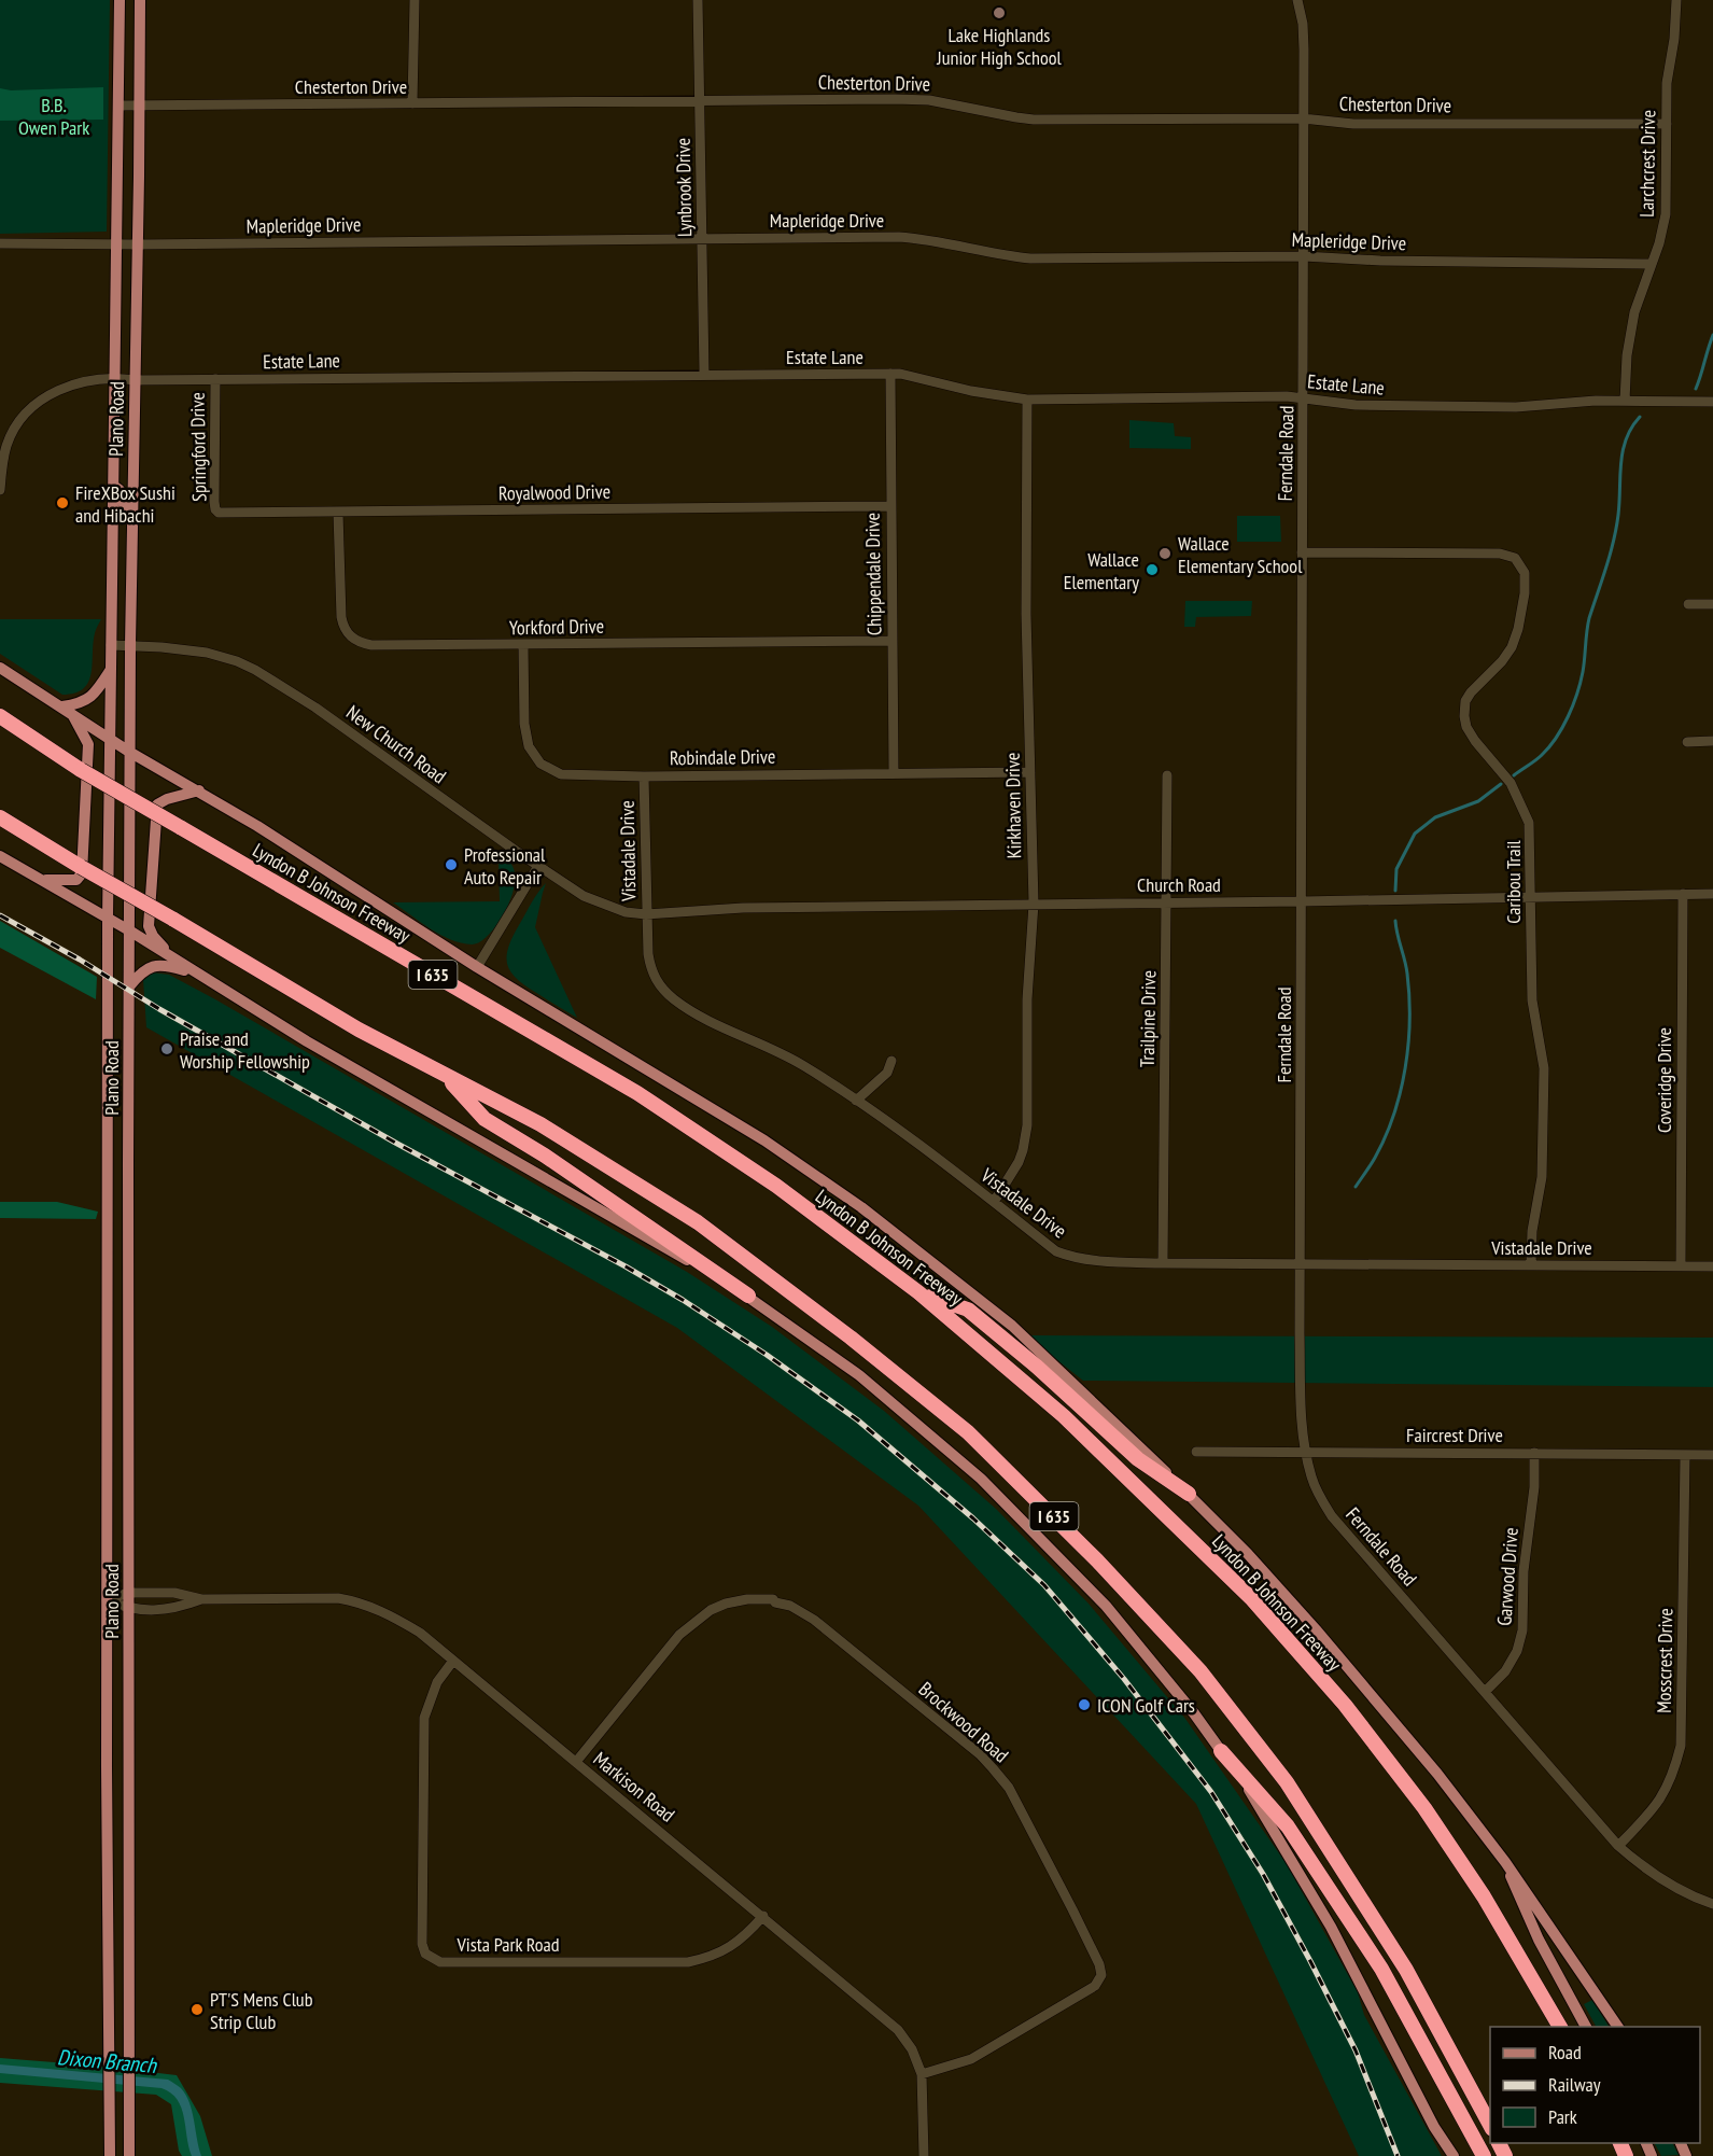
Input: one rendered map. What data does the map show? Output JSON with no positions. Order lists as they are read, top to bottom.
{
  "streets": {
    "highway": ["Lyndon B Johnson Freeway", "I 635"],
    "main road": ["Plano Road"],
    "street": [
      "Chesterton Drive",
      "Larchcrest Drive",
      "Lynbrook Drive",
      "Mapleridge Drive",
      "Estate Lane",
      "Springford Drive",
      "Ferndale Road",
      "Royalwood Drive",
      "Chippendale Drive",
      "Yorkford Drive",
      "New Church Road",
      "Robindale Drive",
      "Kirkhaven Drive",
      "Vistadale Drive",
      "Caribou Trail",
      "Church Road",
      "Trailpine Drive",
      "Coveridge Drive",
      "Faircrest Drive",
      "Garwood Drive",
      "Mosscrest Drive",
      "Brockwood Road",
      "Markison Road",
      "Vista Park Road"
    ]
  },
  "crossings": [
    ["Chesterton Drive", "Larchcrest Drive"],
    ["Chesterton Drive", "Lynbrook Drive"],
    ["Chesterton Drive", "Plano Road"],
    ["Chesterton Drive", "Ferndale Road"],
    ["Larchcrest Drive", "Mapleridge Drive"],
    ["Larchcrest Drive", "Estate Lane"],
    ["Lynbrook Drive", "Mapleridge Drive"],
    ["Lynbrook Drive", "Estate Lane"],
    ["Mapleridge Drive", "Plano Road"],
    ["Mapleridge Drive", "Ferndale Road"],
    ["Estate Lane", "Plano Road"],
    ["Estate Lane", "Springford Drive"],
    ["Estate Lane", "Ferndale Road"],
    ["Estate Lane", "Chippendale Drive"],
    ["Estate Lane", "Kirkhaven Drive"],
    ["Plano Road", "New Church Road"],
    ["Plano Road", "Markison Road"],
    ["Springford Drive", "Royalwood Drive"],
    ["Ferndale Road", "Vistadale Drive"],
    ["Ferndale Road", "Caribou Trail"],
    ["Ferndale Road", "Church Road"],
    ["Ferndale Road", "Faircrest Drive"],
    ["Ferndale Road", "Garwood Drive"],
    ["Ferndale Road", "Mosscrest Drive"],
    ["Royalwood Drive", "Chippendale Drive"],
    ["Royalwood Drive", "Yorkford Drive"],
    ["Chippendale Drive", "Yorkford Drive"],
    ["Chippendale Drive", "Robindale Drive"],
    ["Yorkford Drive", "Robindale Drive"],
    ["New Church Road", "Vistadale Drive"],
    ["New Church Road", "Church Road"],
    ["Robindale Drive", "Kirkhaven Drive"],
    ["Robindale Drive", "Vistadale Drive"],
    ["Kirkhaven Drive", "Vistadale Drive"],
    ["Kirkhaven Drive", "Church Road"],
    ["Vistadale Drive", "Caribou Trail"],
    ["Vistadale Drive", "Church Road"],
    ["Vistadale Drive", "Trailpine Drive"],
    ["Vistadale Drive", "Coveridge Drive"],
    ["Caribou Trail", "Church Road"],
    ["Church Road", "Trailpine Drive"],
    ["Church Road", "Coveridge Drive"],
    ["Faircrest Drive", "Garwood Drive"],
    ["Faircrest Drive", "Mosscrest Drive"],
    ["Brockwood Road", "Markison Road"],
    ["Markison Road", "Vista Park Road"]
  ],
  "water": ["Dixon Branch"],
  "parks": ["B.B. Owen Park"],
  "places": [
    "Lake Highlands Junior High School",
    "FireXBox Sushi and Hibachi",
    "Wallace Elementary School",
    "Wallace Elementary",
    "Professional Auto Repair",
    "Praise and Worship Fellowship",
    "ICON Golf Cars",
    "PT'S Mens Club Strip Club"
  ],
  "legend": ["Road", "Railway", "Park"]
}
